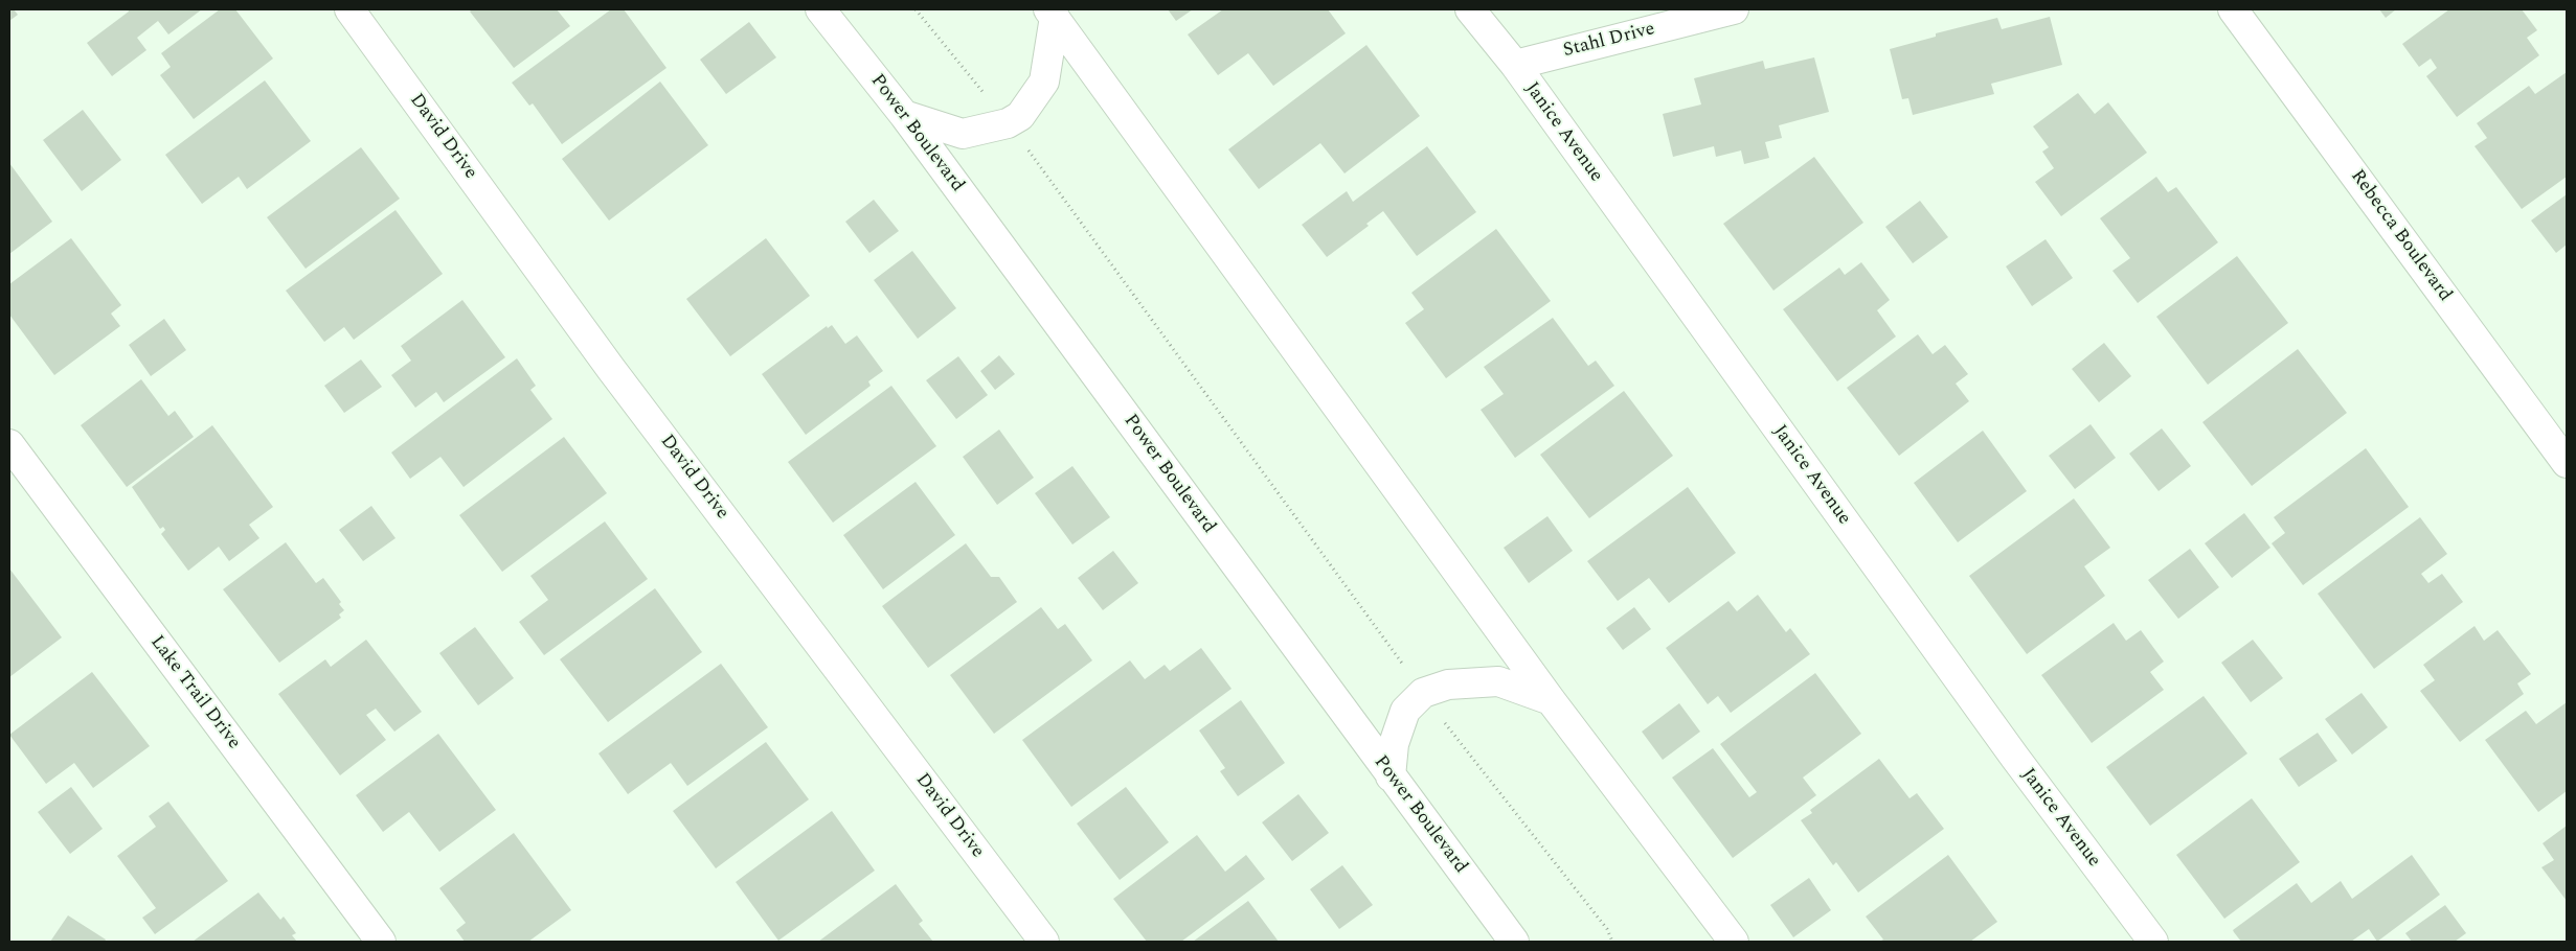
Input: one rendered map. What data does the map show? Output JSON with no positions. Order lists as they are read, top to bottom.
{
  "streets": {
    "street": [
      "Stahl Drive",
      "Janice Avenue",
      "Power Boulevard",
      "David Drive",
      "Rebecca Boulevard",
      "Lake Trail Drive"
    ]
  },
  "crossings": [
    ["Stahl Drive", "Janice Avenue"]
  ]
}
